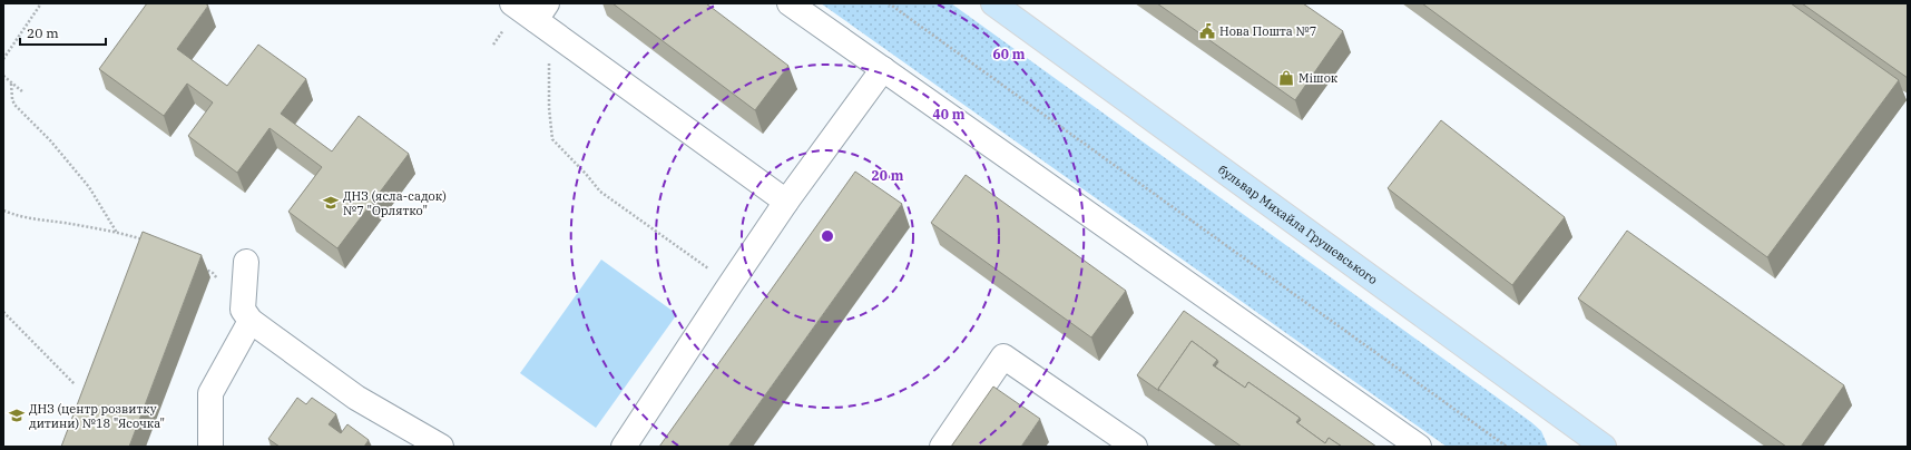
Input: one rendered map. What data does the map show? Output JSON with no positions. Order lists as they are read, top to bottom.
{
  "streets": {
    "main road": ["бульвар Михайла Грушевського"]
  },
  "places": {
    "public building": ["Нова Пошта №7"],
    "shop": ["Мішок"],
    "school or university": ["ДНЗ (ясла-садок) №7 \"Орлятко\"", "ДНЗ (центр розвитку дитини) №18 \"Ясочка\""]
  },
  "scale_bar": "20 m",
  "rings": ["60 m", "40 m", "20 m"]
}
